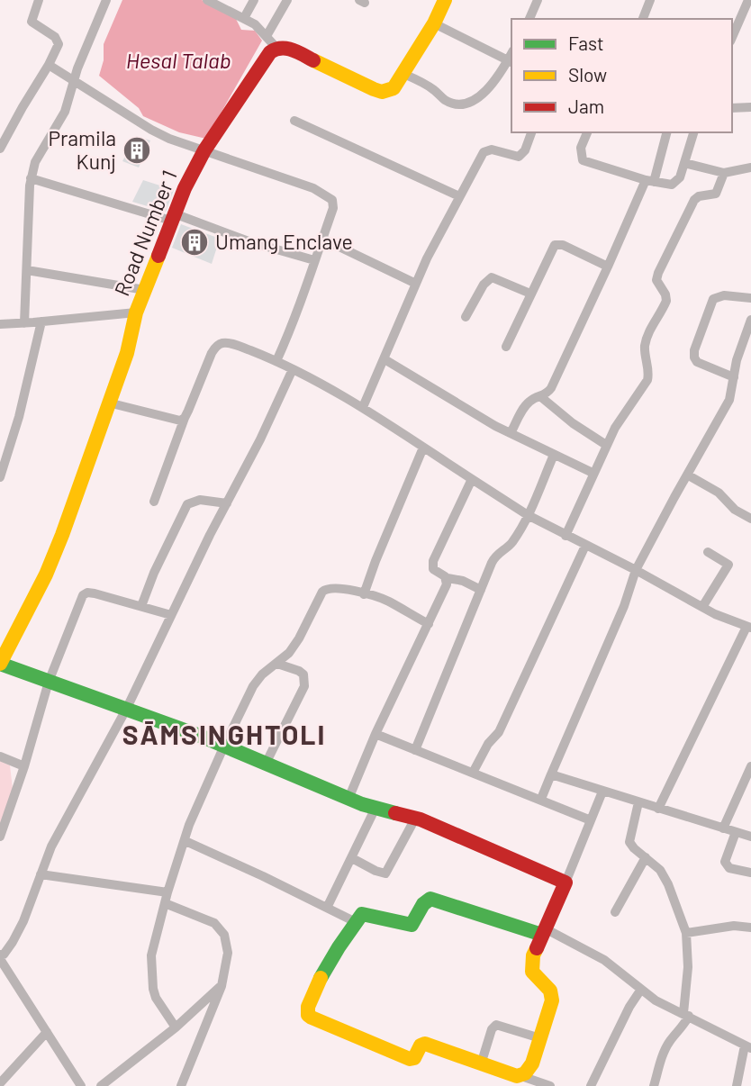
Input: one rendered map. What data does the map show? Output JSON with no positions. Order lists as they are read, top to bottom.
{
  "streets": {
    "street": ["Road Number 1"]
  },
  "districts": ["SĀMSINGHTOLI"],
  "water": ["Hesal Talab"],
  "places": {
    "building": ["Pramila Kunj", "Umang Enclave"]
  },
  "legend": ["Fast", "Slow", "Jam"]
}
